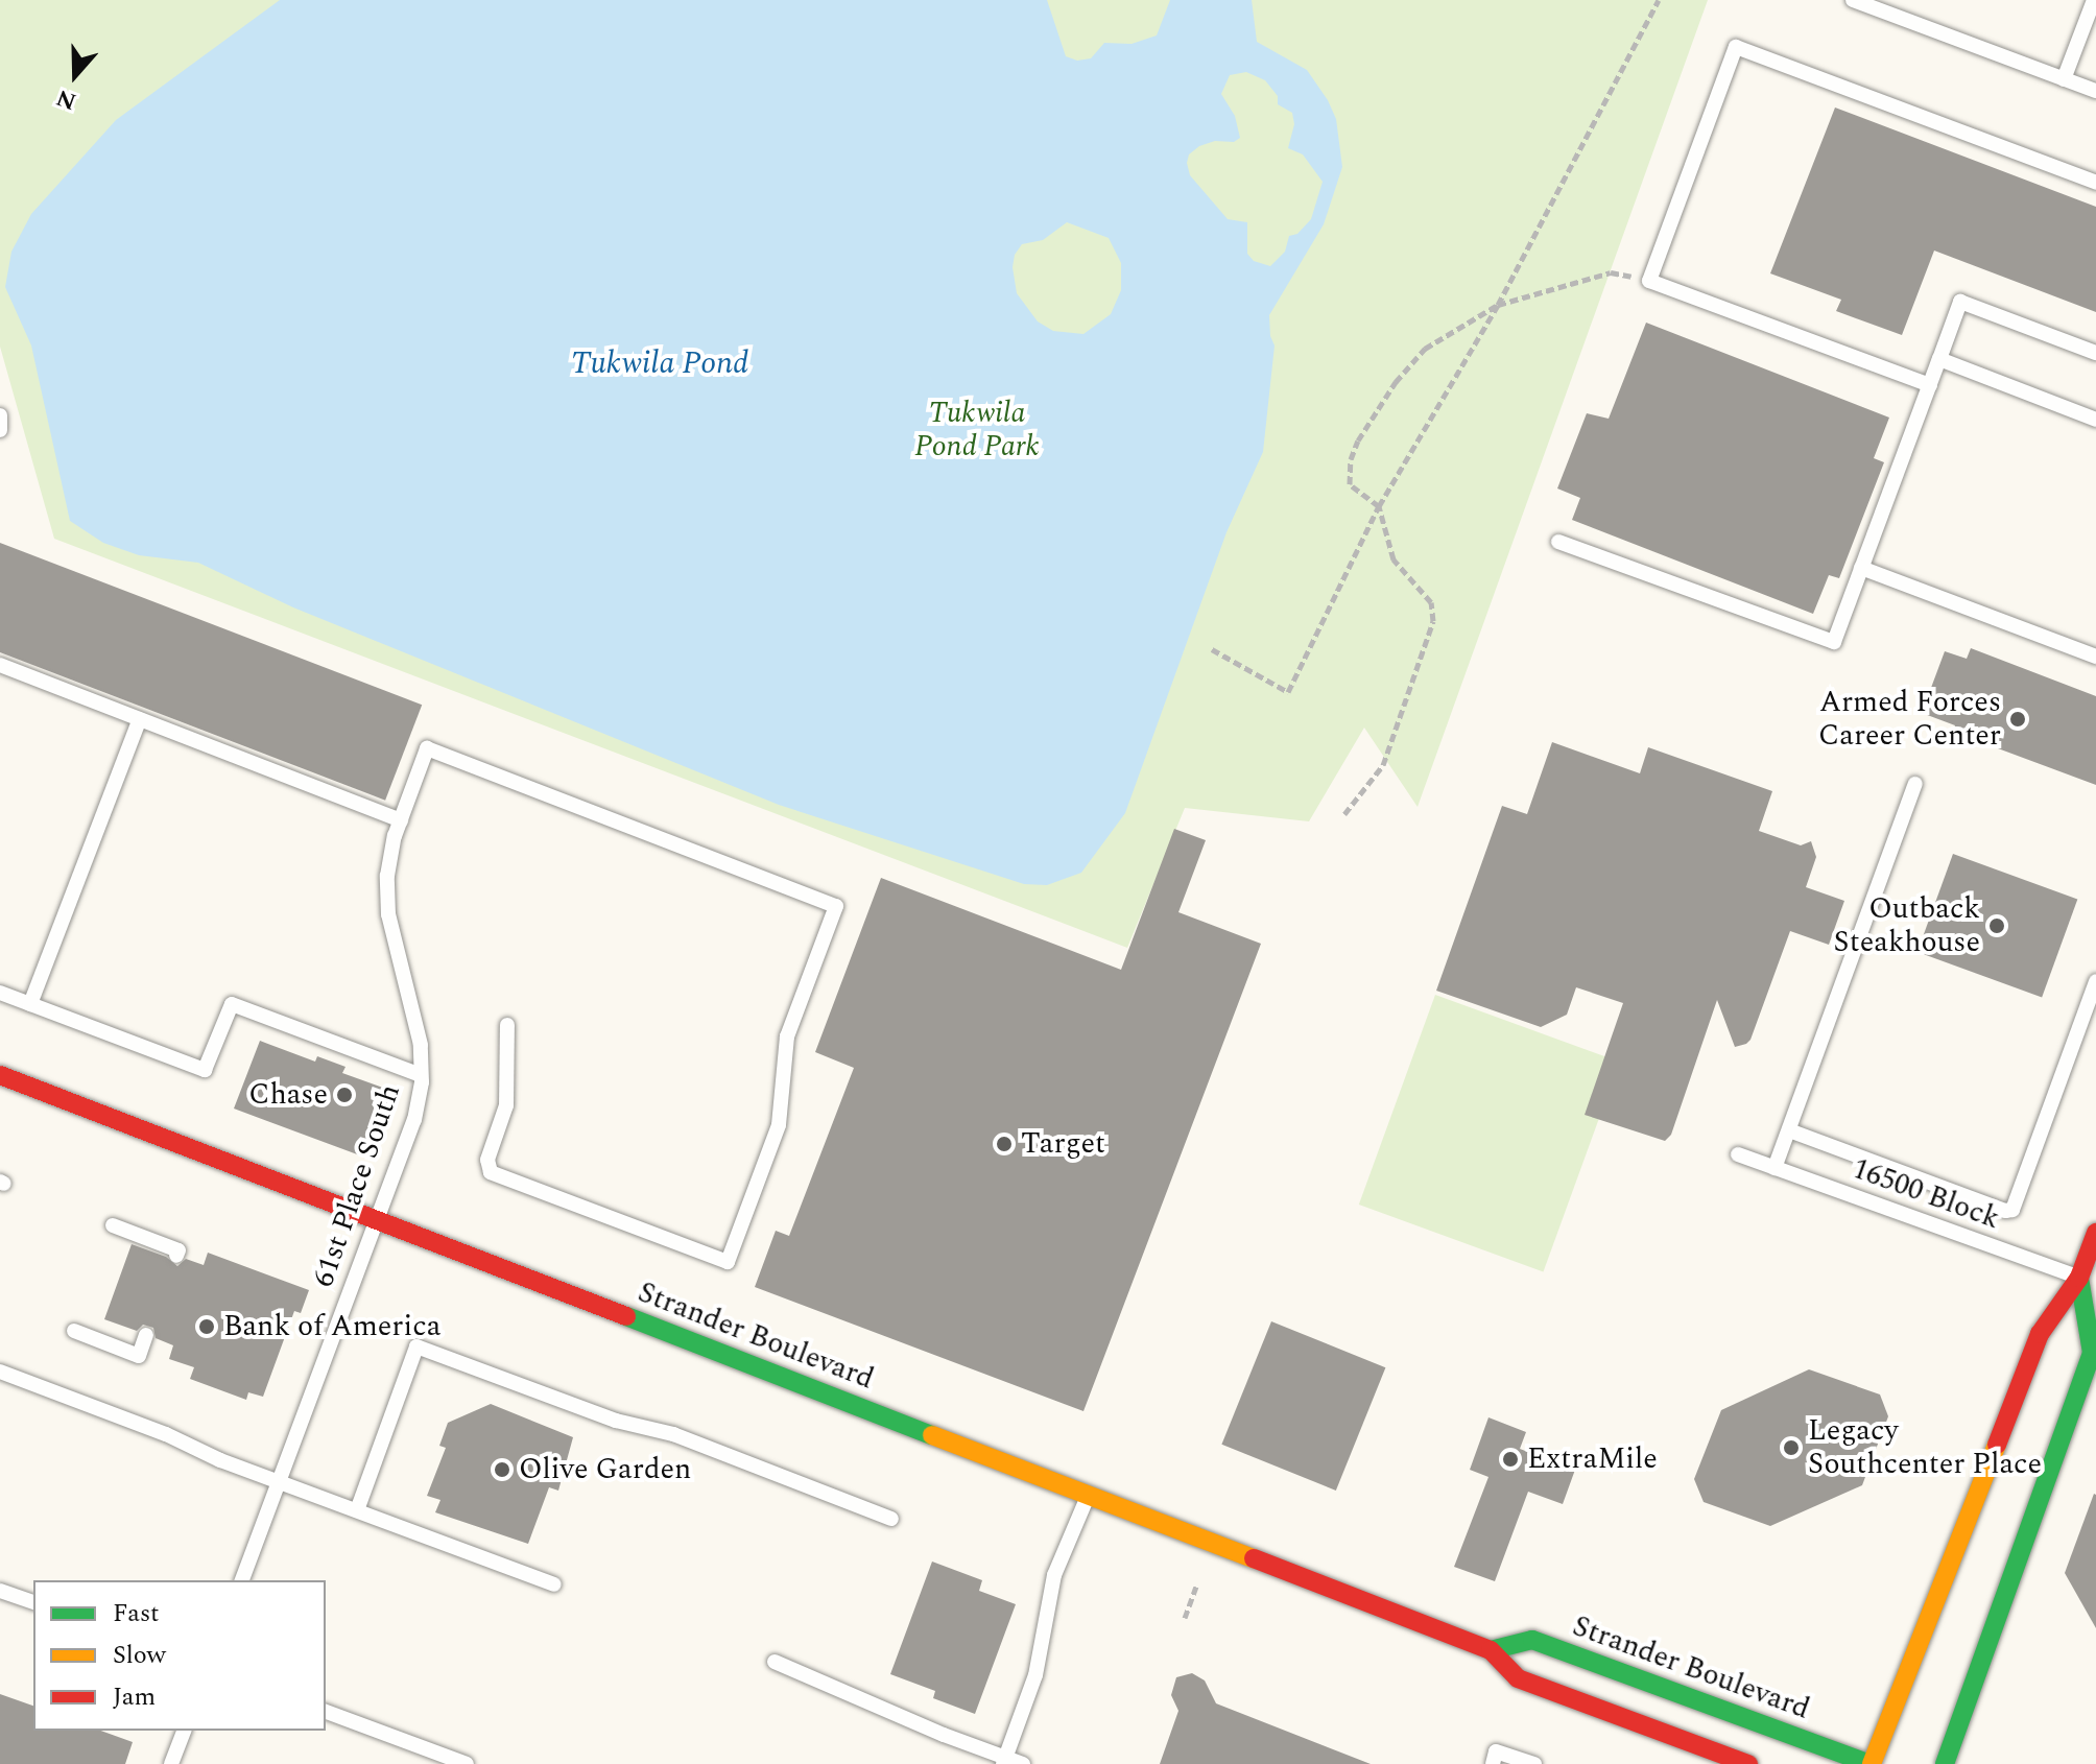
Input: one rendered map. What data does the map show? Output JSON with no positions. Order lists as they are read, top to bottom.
{
  "streets": {
    "main road": ["Strander Boulevard"],
    "lane": ["61st Place South", "16500 Block"]
  },
  "crossings": [
    ["61st Place South", "Strander Boulevard"]
  ],
  "water": ["Tukwila Pond"],
  "parks": ["Tukwila Pond Park"],
  "places": [
    "Armed Forces Career Center",
    "Outback Steakhouse",
    "Chase",
    "Target",
    "Bank of America",
    "Legacy Southcenter Place",
    "ExtraMile",
    "Olive Garden"
  ],
  "legend": ["Fast", "Slow", "Jam"],
  "north": "bottom"
}
